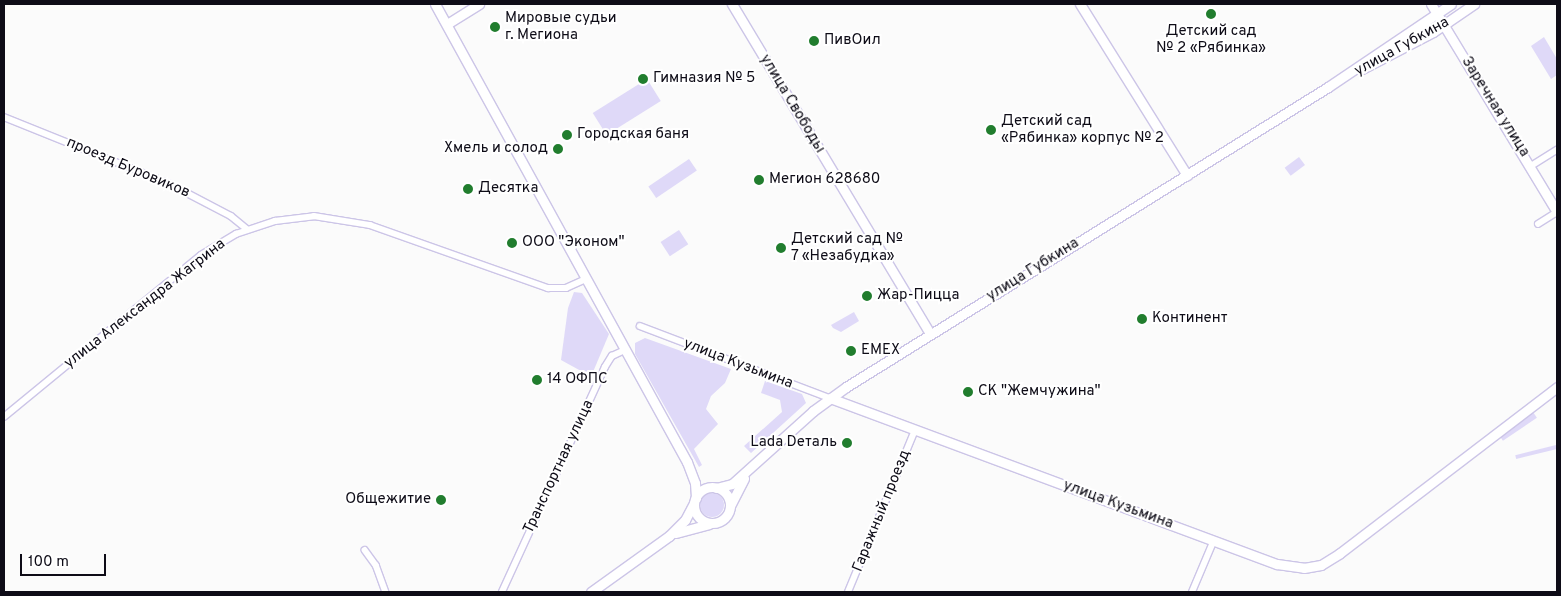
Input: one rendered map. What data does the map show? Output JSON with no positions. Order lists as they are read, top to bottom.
{
  "streets": {
    "main road": [
      "улица Губкина",
      "улица Свободы",
      "Заречная улица",
      "улица Кузьмина"
    ],
    "street": [
      "проезд Буровиков",
      "улица Александра Жагрина",
      "Транспортная улица",
      "Гаражный проезд"
    ]
  },
  "crossings": [
    ["улица Губкина", "улица Свободы"],
    ["улица Губкина", "Заречная улица"],
    ["улица Губкина", "улица Кузьмина"],
    ["проезд Буровиков", "улица Александра Жагрина"],
    ["улица Кузьмина", "Гаражный проезд"]
  ],
  "places": [
    "Детский сад № 2 «Рябинка»",
    "Мировые судьи г. Мегиона",
    "ПивОил",
    "Гимназия № 5",
    "Детский сад «Рябинка» корпус № 2",
    "Городская баня",
    "Хмель и солод",
    "Мегион 628680",
    "Десятка",
    "ООО \"Эконом\"",
    "Детский сад № 7 «Незабудка»",
    "Жар-Пицца",
    "Континент",
    "EMEX",
    "14 ОФПС",
    "СК \"Жемчужина\"",
    "Lada Dеталь",
    "Общежитие"
  ],
  "scale_bar": "100 m"
}
